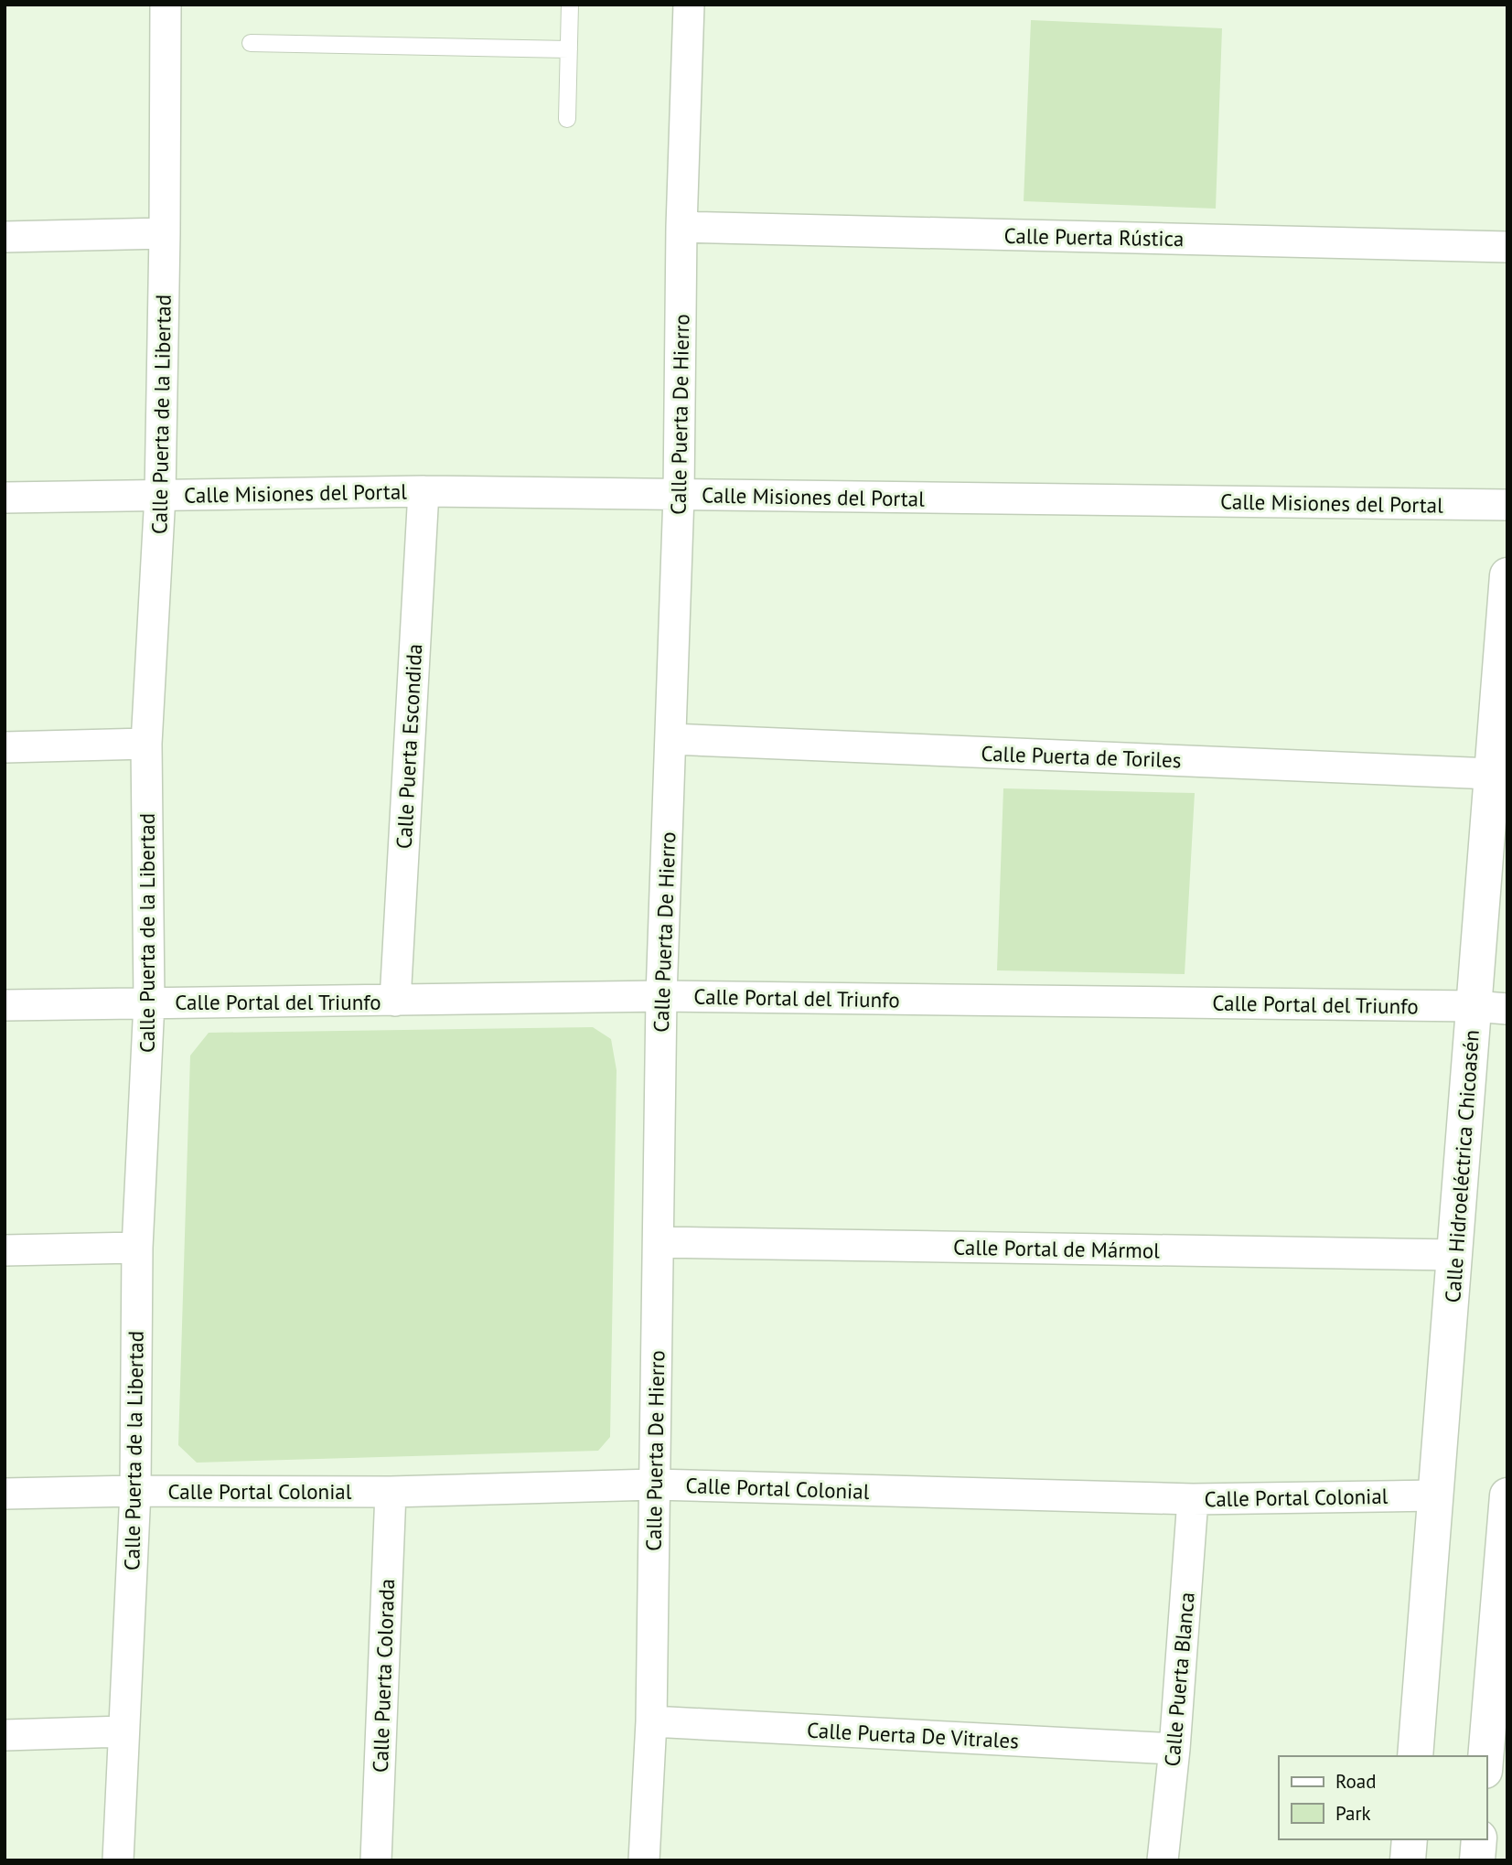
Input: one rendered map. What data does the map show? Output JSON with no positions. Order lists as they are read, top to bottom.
{
  "streets": {
    "main road": ["Calle Hidroeléctrica Chicoasén"],
    "street": [
      "Calle Puerta Rústica",
      "Calle Puerta de la Libertad",
      "Calle Puerta De Hierro",
      "Calle Misiones del Portal",
      "Calle Puerta Escondida",
      "Calle Puerta de Toriles",
      "Calle Portal del Triunfo",
      "Calle Portal de Mármol",
      "Calle Portal Colonial",
      "Calle Puerta Colorada",
      "Calle Puerta Blanca",
      "Calle Puerta De Vitrales"
    ]
  },
  "crossings": [
    ["Calle Puerta Rústica", "Calle Puerta De Hierro"],
    ["Calle Puerta de la Libertad", "Calle Misiones del Portal"],
    ["Calle Puerta de la Libertad", "Calle Portal del Triunfo"],
    ["Calle Puerta de la Libertad", "Calle Portal Colonial"],
    ["Calle Puerta De Hierro", "Calle Misiones del Portal"],
    ["Calle Puerta De Hierro", "Calle Puerta de Toriles"],
    ["Calle Puerta De Hierro", "Calle Portal del Triunfo"],
    ["Calle Puerta De Hierro", "Calle Portal de Mármol"],
    ["Calle Puerta De Hierro", "Calle Portal Colonial"],
    ["Calle Puerta De Hierro", "Calle Puerta De Vitrales"],
    ["Calle Misiones del Portal", "Calle Puerta Escondida"],
    ["Calle Puerta Escondida", "Calle Portal del Triunfo"],
    ["Calle Puerta de Toriles", "Calle Hidroeléctrica Chicoasén"],
    ["Calle Portal del Triunfo", "Calle Hidroeléctrica Chicoasén"],
    ["Calle Hidroeléctrica Chicoasén", "Calle Portal de Mármol"],
    ["Calle Hidroeléctrica Chicoasén", "Calle Portal Colonial"],
    ["Calle Portal Colonial", "Calle Puerta Colorada"],
    ["Calle Portal Colonial", "Calle Puerta Blanca"],
    ["Calle Puerta Blanca", "Calle Puerta De Vitrales"]
  ],
  "legend": ["Road", "Park"]
}
